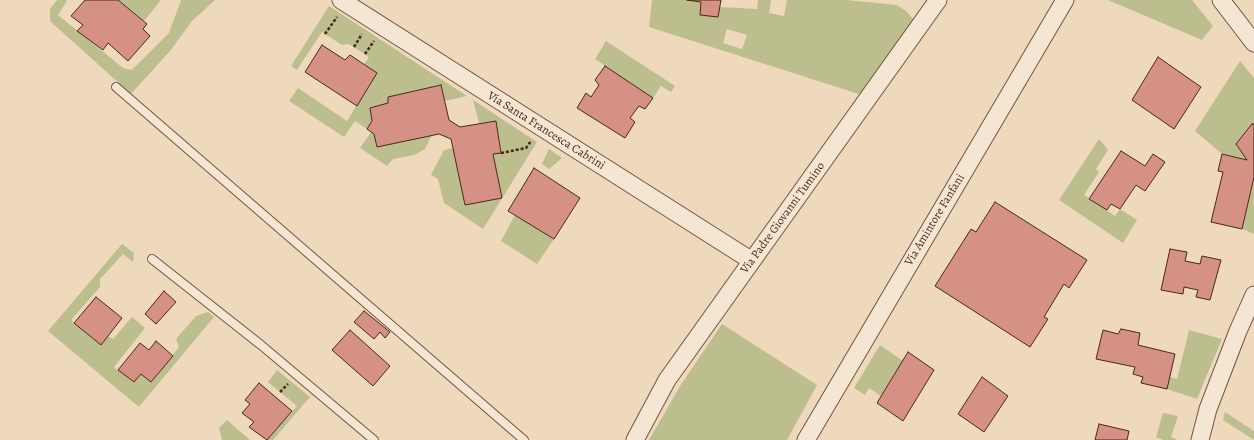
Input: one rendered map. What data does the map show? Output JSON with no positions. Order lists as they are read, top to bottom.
{
  "streets": {
    "street": ["Via Santa Francesca Cabrini", "Via Padre Giovanni Tumino", "Via Amintore Fanfani"]
  },
  "crossings": [
    ["Via Santa Francesca Cabrini", "Via Padre Giovanni Tumino"]
  ]
}
